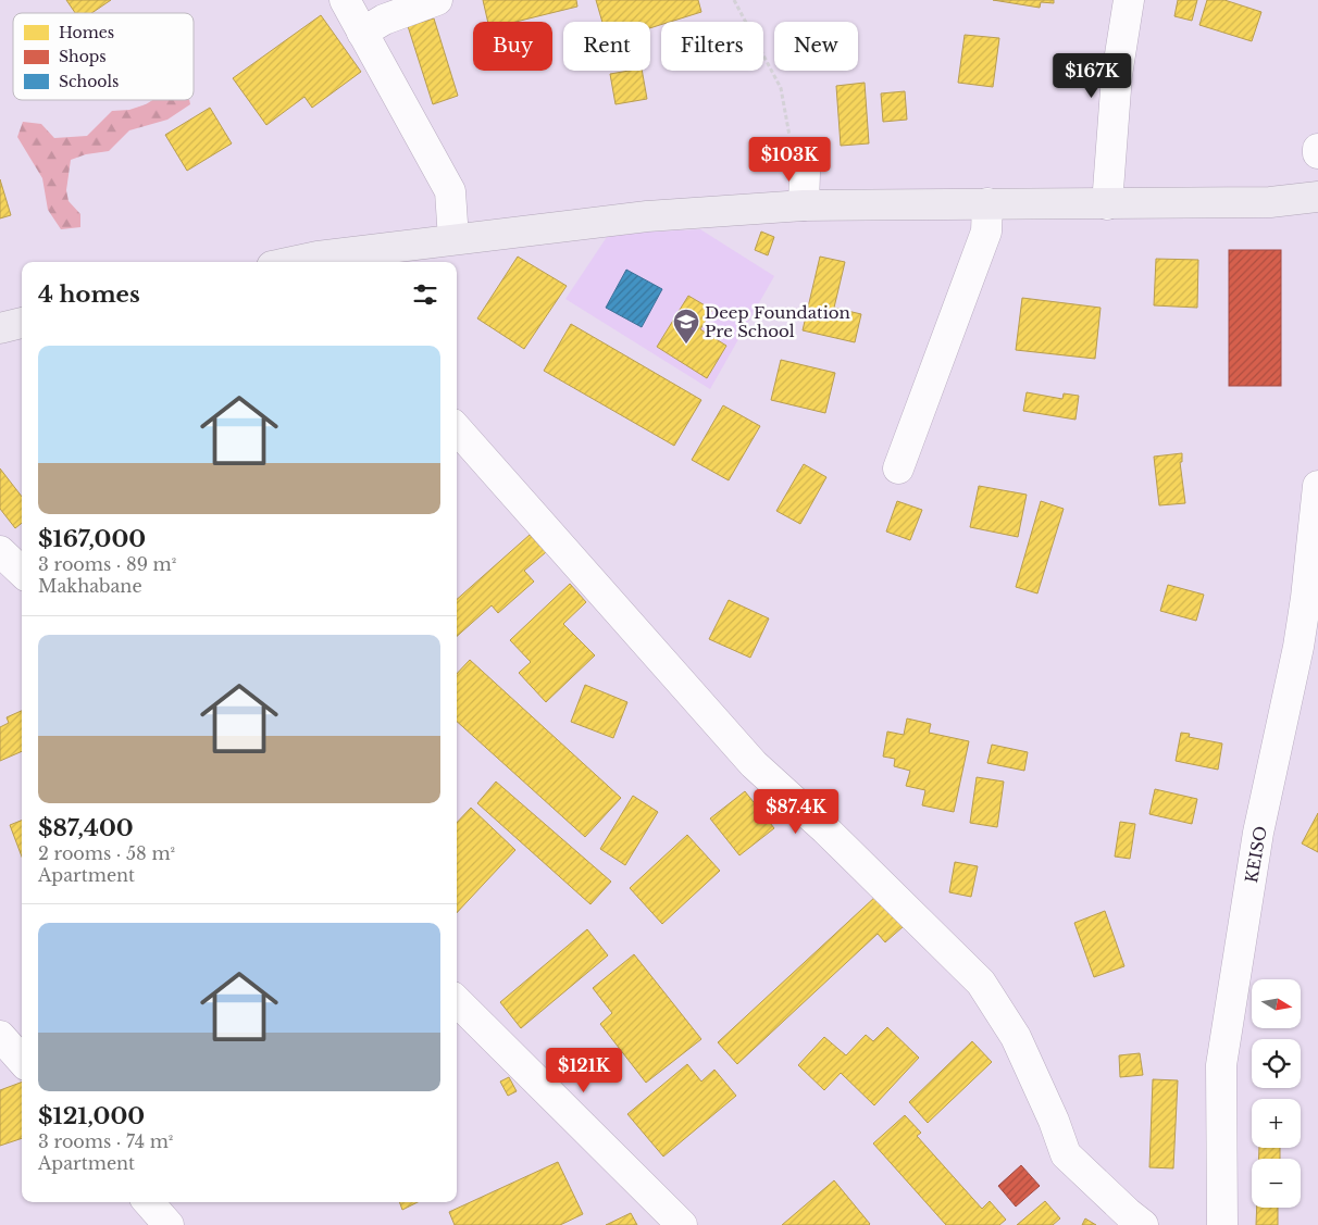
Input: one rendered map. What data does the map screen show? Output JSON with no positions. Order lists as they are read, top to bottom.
{
  "streets": {
    "street": ["KEISO"]
  },
  "places": {
    "school or university": ["Deep Foundation Pre School"]
  },
  "legend": ["Homes", "Shops", "Schools"],
  "north": "right",
  "page": {
    "chip": [
      "Buy",
      "Rent",
      "Filters",
      "New"
    ],
    "price": [
      "$167K",
      "$103K",
      "$87.4K",
      "$121K"
    ],
    "heading": "4 homes",
    "list": [
      {
        "name": "$167,000",
        "note": "3 rooms · 89 m² · Makhabane"
      },
      {
        "name": "$87,400",
        "note": "2 rooms · 58 m² · Apartment"
      },
      {
        "name": "$121,000",
        "note": "3 rooms · 74 m² · Apartment"
      }
    ],
    "map_buttons": ["+", "−"]
  }
}
